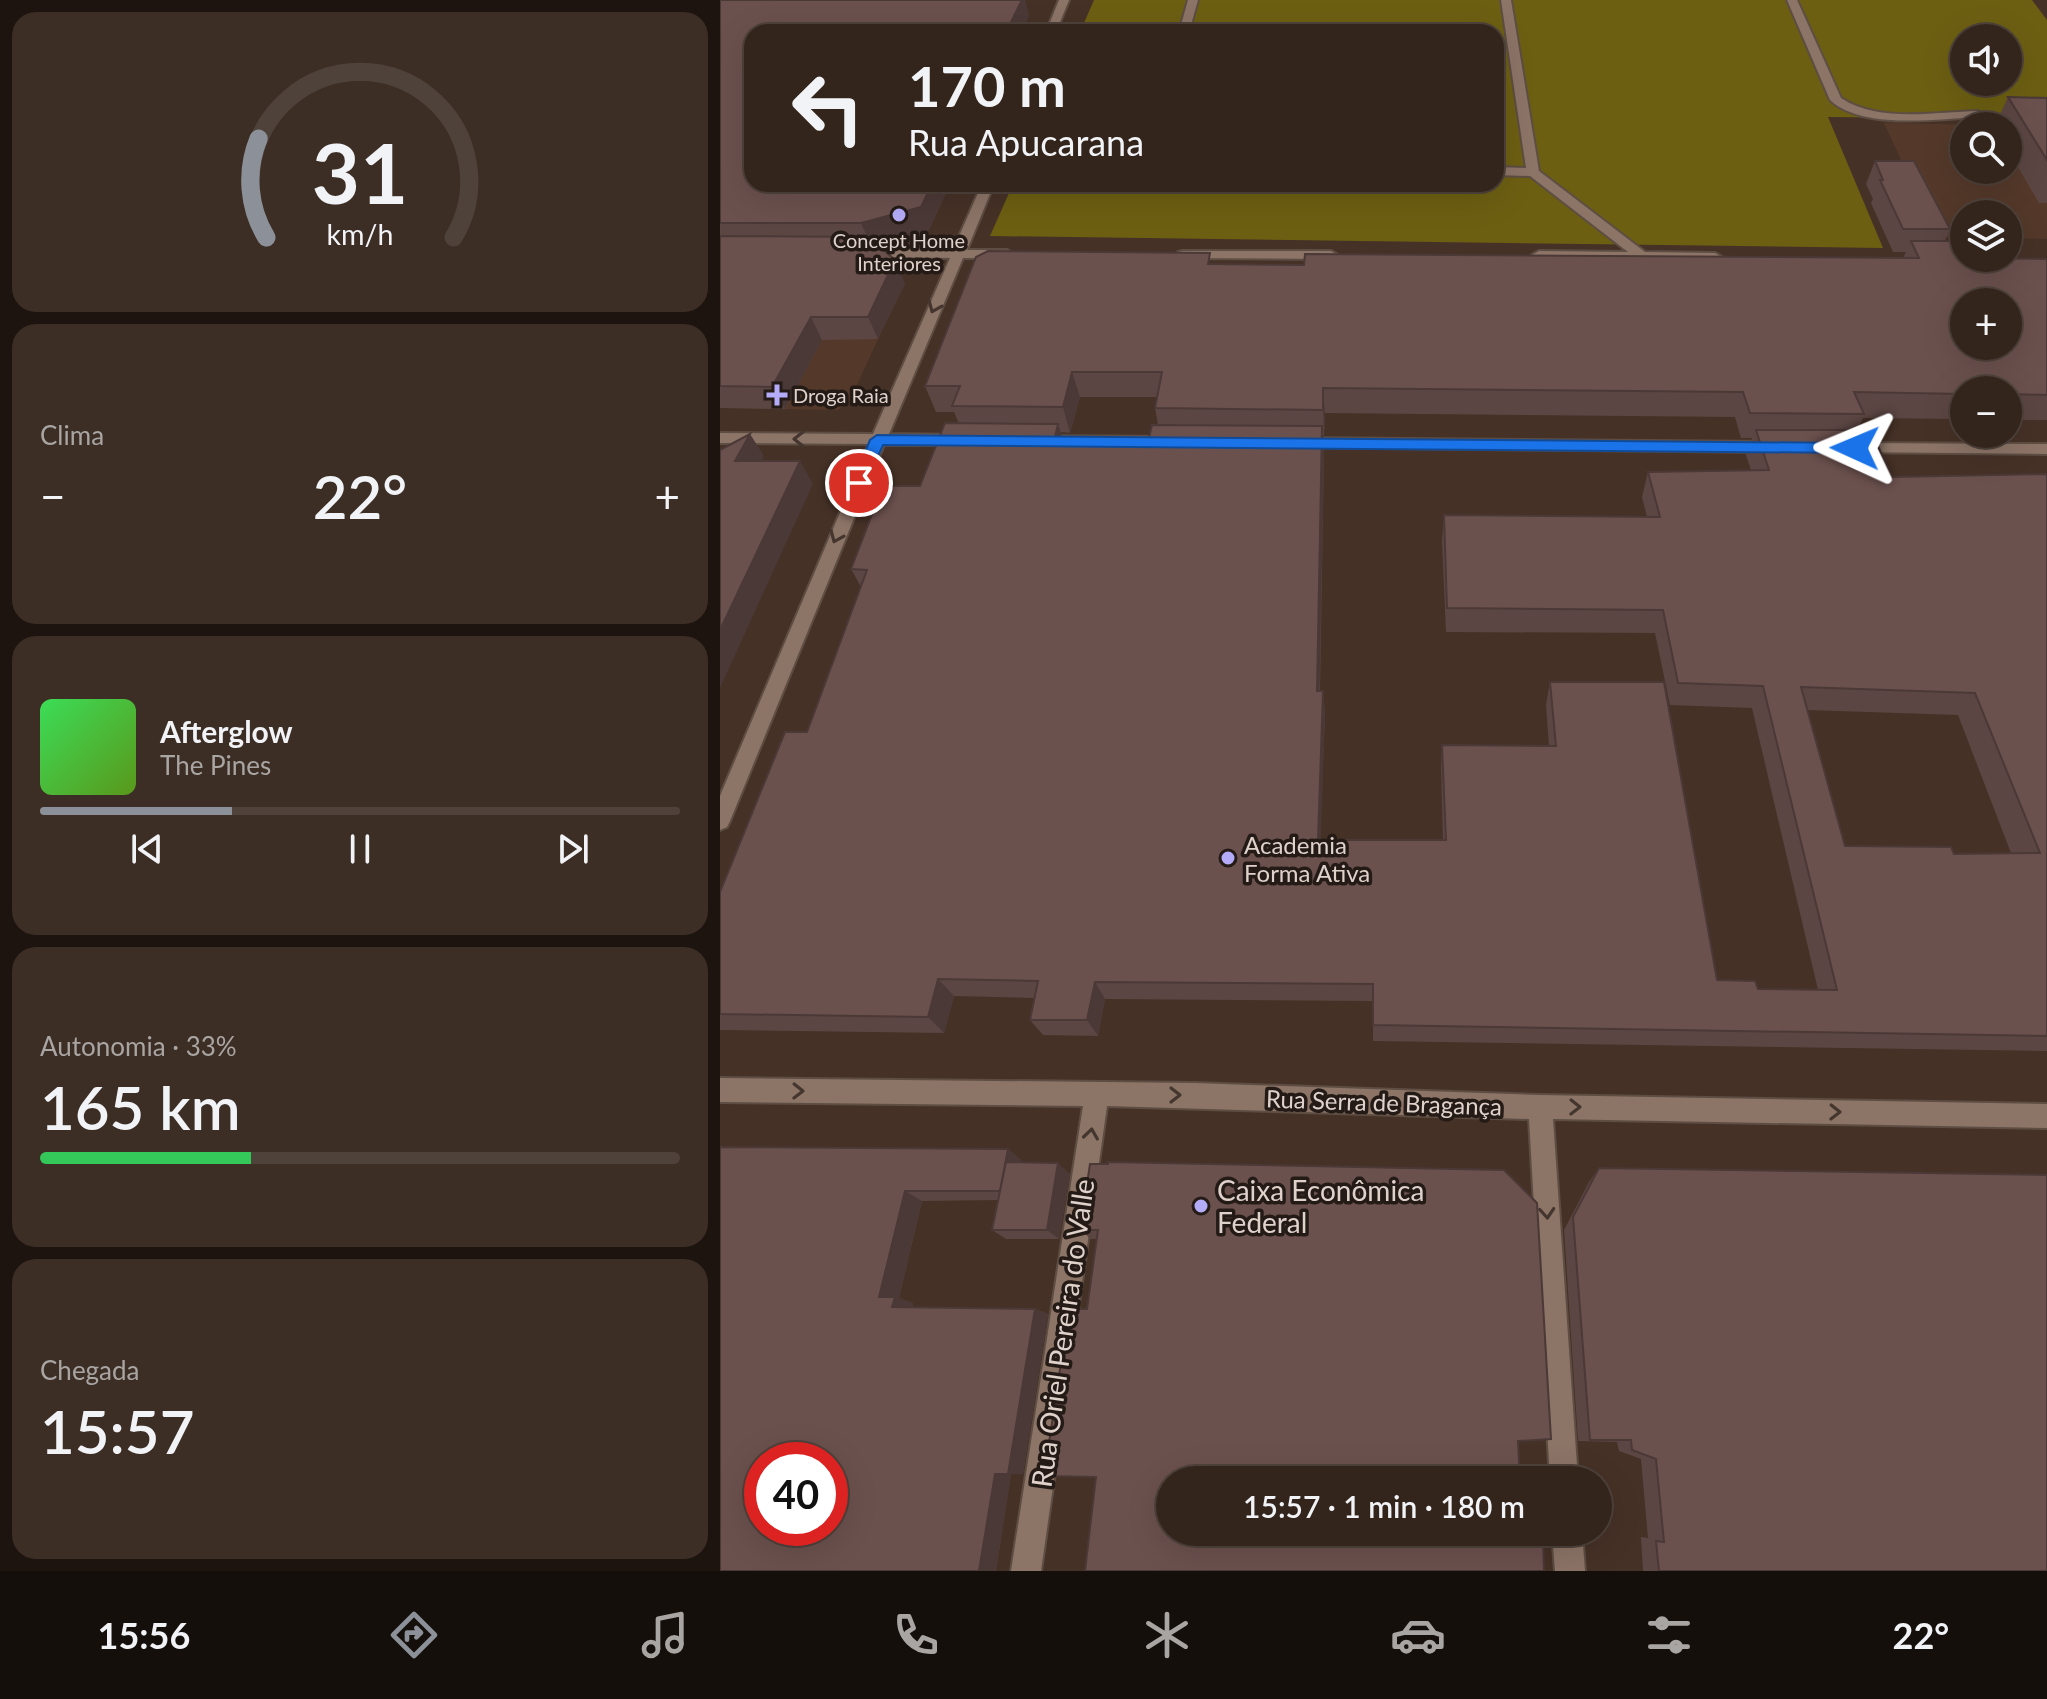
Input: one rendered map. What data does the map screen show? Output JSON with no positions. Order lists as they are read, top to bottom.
{
  "streets": {
    "street": ["Rua Serra de Bragança", "Rua Oriel Pereira do Valle"]
  },
  "crossings": [
    ["Rua Serra de Bragança", "Rua Oriel Pereira do Valle"]
  ],
  "one_way": ["Rua Serra de Bragança", "Rua Oriel Pereira do Valle"],
  "places": {
    "other": ["Concept Home Interiores", "Academia Forma Ativa", "Caixa Econômica Federal"],
    "health": ["Droga Raia"]
  },
  "page": {
    "map_buttons": ["+", "−"],
    "turn": ["170 m", "Rua Apucarana"],
    "tile": [
      "Clima",
      ["Autonomia · 33%", "165 km"],
      ["Chegada", "15:57"]
    ],
    "heat": ["−", "22°", "+"],
    "song": ["Afterglow", "The Pines"],
    "limit": "40",
    "trip": "15:57 · 1 min · 180 m",
    "tabs": ["15:56", "22°"],
    "gauge": ["31", "km/h"]
  }
}
